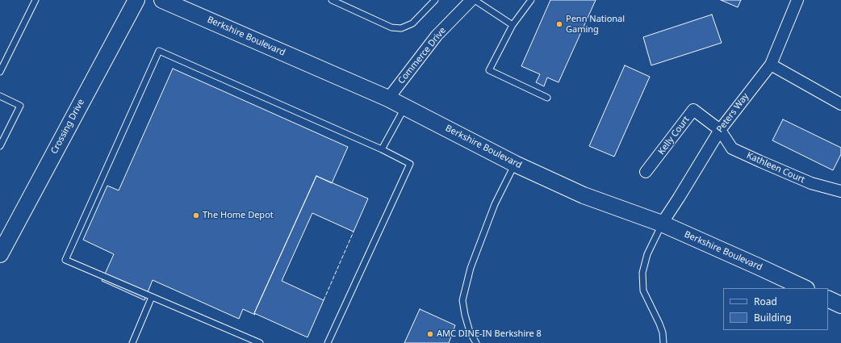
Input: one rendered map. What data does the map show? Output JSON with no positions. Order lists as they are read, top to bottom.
{
  "streets": {
    "main road": ["Berkshire Boulevard", "Crossing Drive"],
    "street": [
      "Commerce Drive",
      "Peters Way",
      "Kelly Court",
      "Kathleen Court"
    ]
  },
  "crossings": [
    ["Berkshire Boulevard", "Commerce Drive"],
    ["Berkshire Boulevard", "Peters Way"],
    ["Peters Way", "Kelly Court"],
    ["Peters Way", "Kathleen Court"],
    ["Kelly Court", "Kathleen Court"]
  ],
  "places": ["Penn National Gaming", "The Home Depot", "AMC DINE-IN Berkshire 8"],
  "legend": ["Road", "Building"]
}
